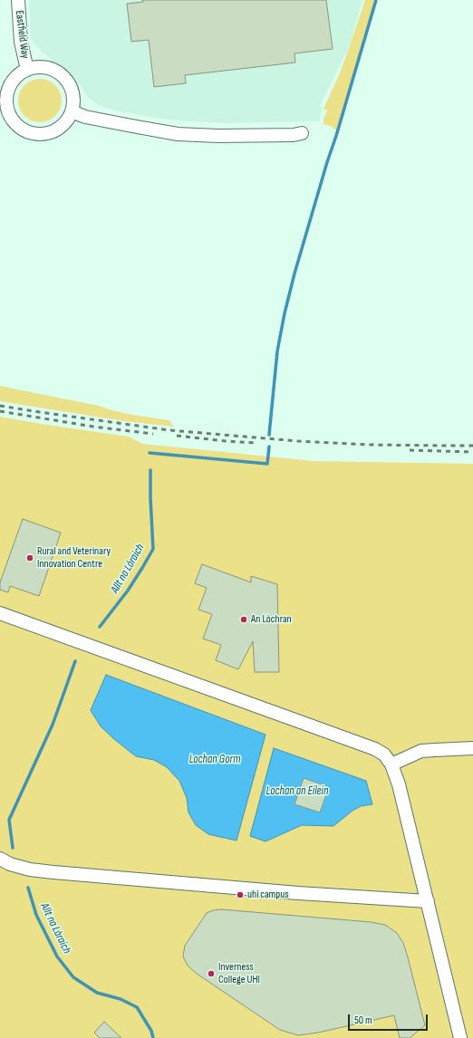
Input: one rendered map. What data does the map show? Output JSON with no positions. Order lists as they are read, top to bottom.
{
  "streets": {
    "street": ["Eastfield Way"]
  },
  "water": ["Allt na Làraich", "Lochan Gorm", "Lochan an Eilein"],
  "places": [
    "Rural and Veterinary Innovation Centre",
    "An Lòchran",
    "uhi campus",
    "Inverness College UHI"
  ],
  "scale_bar": "50 m"
}
